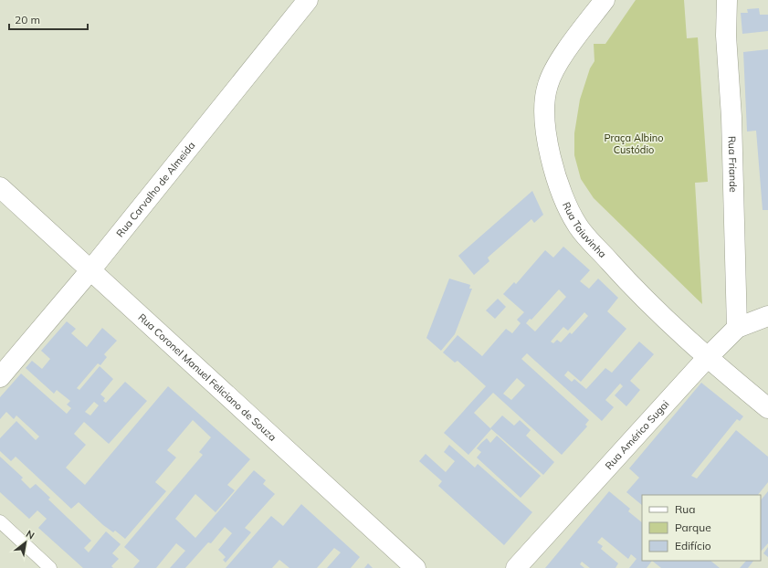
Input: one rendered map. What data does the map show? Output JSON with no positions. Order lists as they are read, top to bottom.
{
  "streets": {
    "street": [
      "Rua Friande",
      "Rua Carvalho de Almeida",
      "Rua Taiuvinha",
      "Rua Coronel Manuel Feliciano de Souza",
      "Rua Américo Sugai"
    ]
  },
  "crossings": [
    ["Rua Friande", "Rua Américo Sugai"],
    ["Rua Carvalho de Almeida", "Rua Coronel Manuel Feliciano de Souza"],
    ["Rua Taiuvinha", "Rua Américo Sugai"]
  ],
  "parks": ["Praça Albino Custódio"],
  "legend": ["Rua", "Parque", "Edifício"],
  "scale_bar": "20 m",
  "north": "top right"
}
